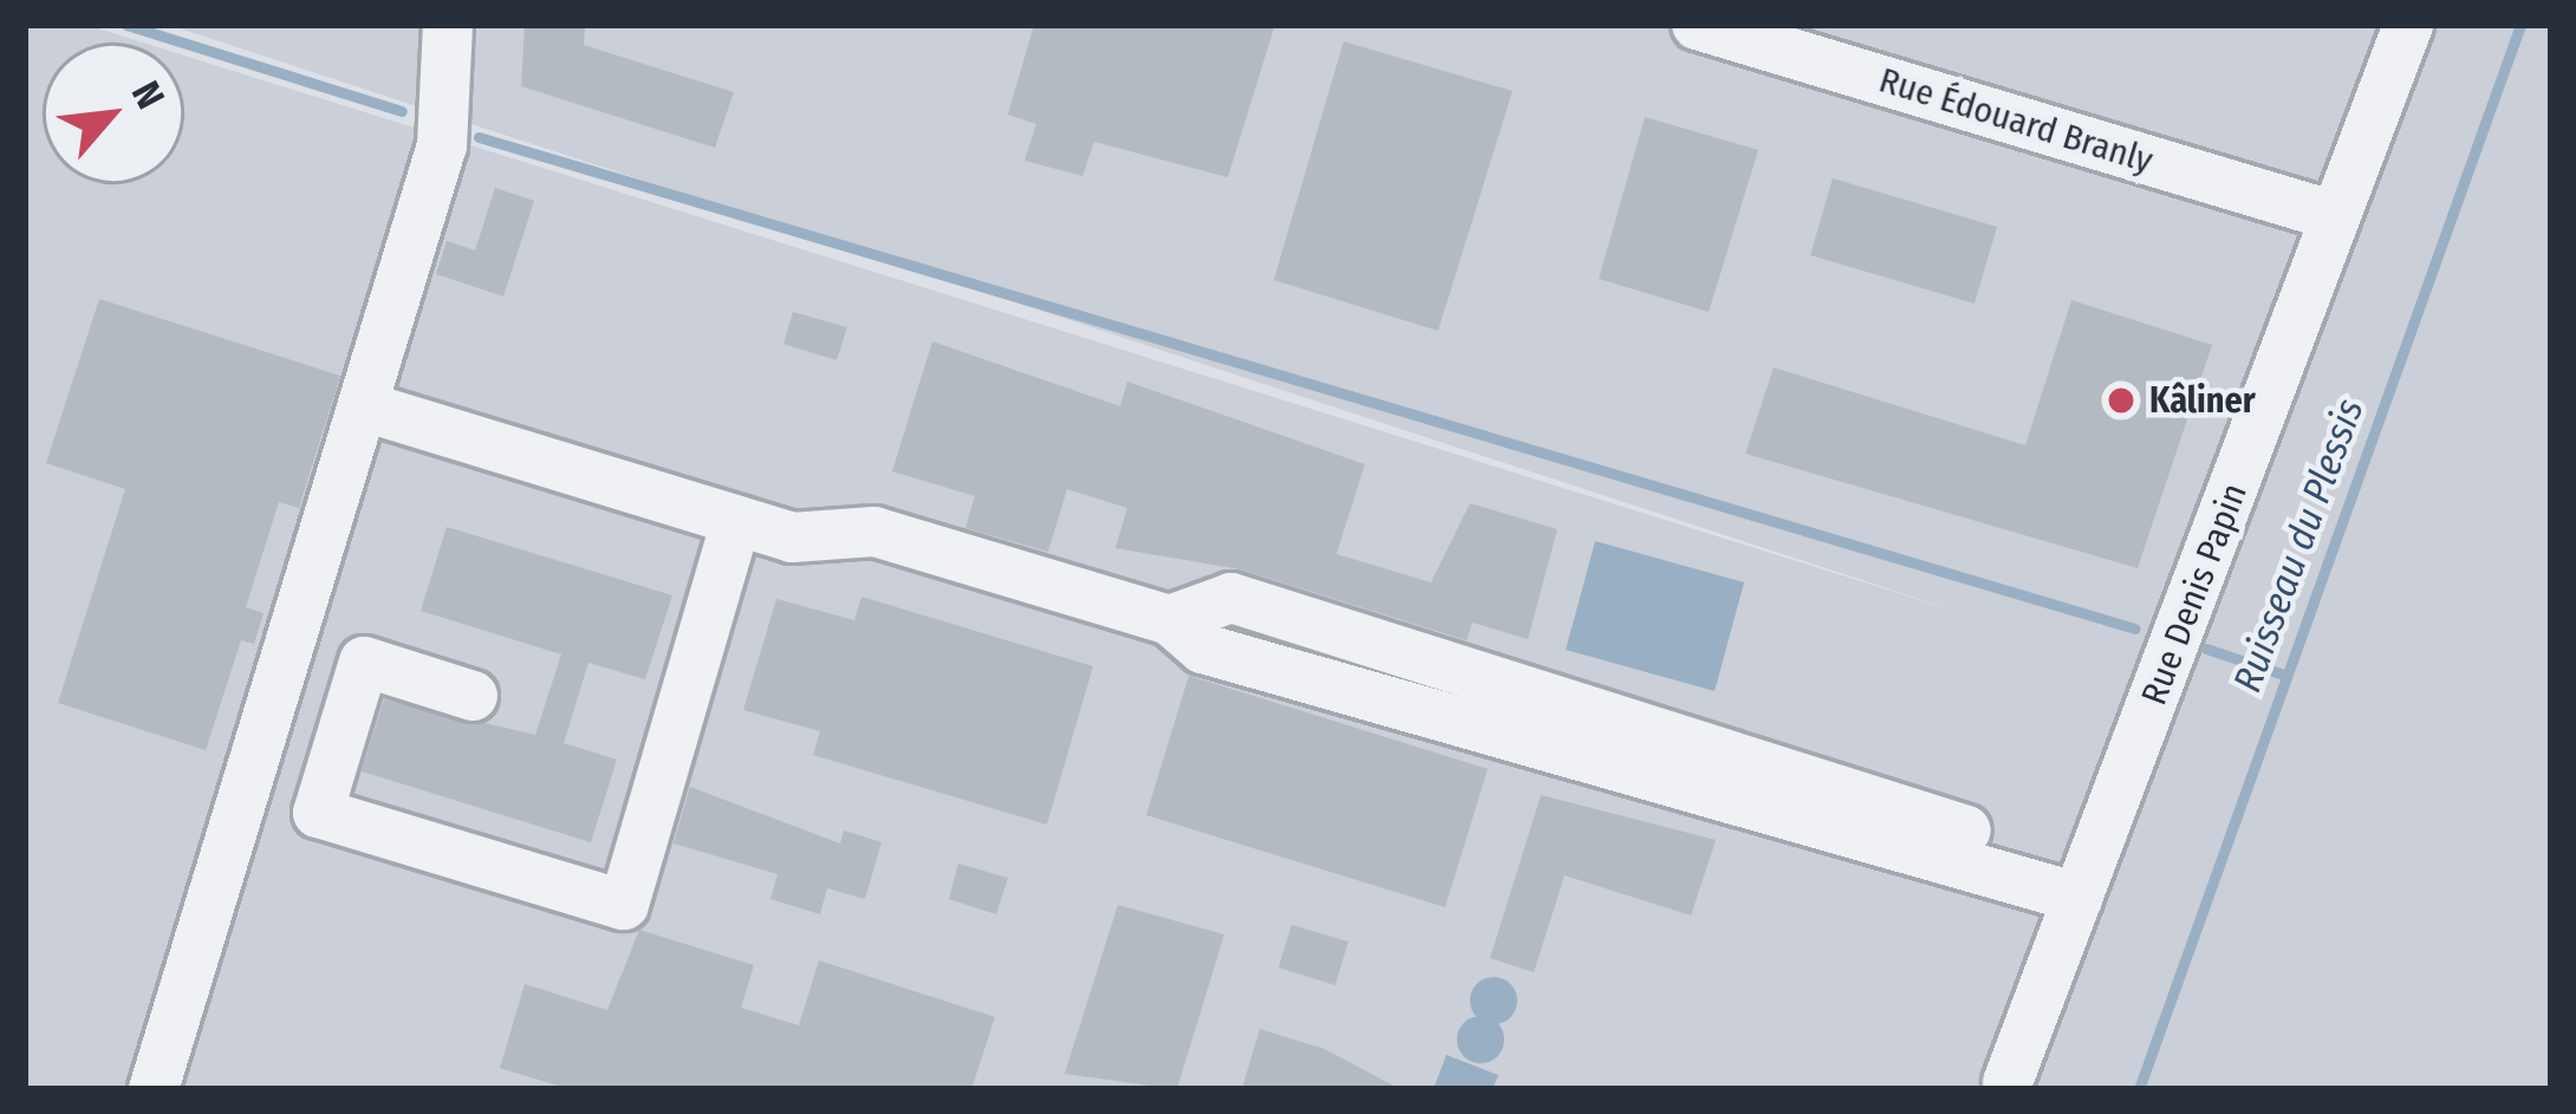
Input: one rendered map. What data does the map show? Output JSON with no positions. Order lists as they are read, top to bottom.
{
  "streets": {
    "street": ["Rue Édouard Branly", "Rue Denis Papin"]
  },
  "crossings": [
    ["Rue Édouard Branly", "Rue Denis Papin"]
  ],
  "water": ["Ruisseau du Plessis"],
  "places": ["Kâliner"],
  "north": "top right"
}
